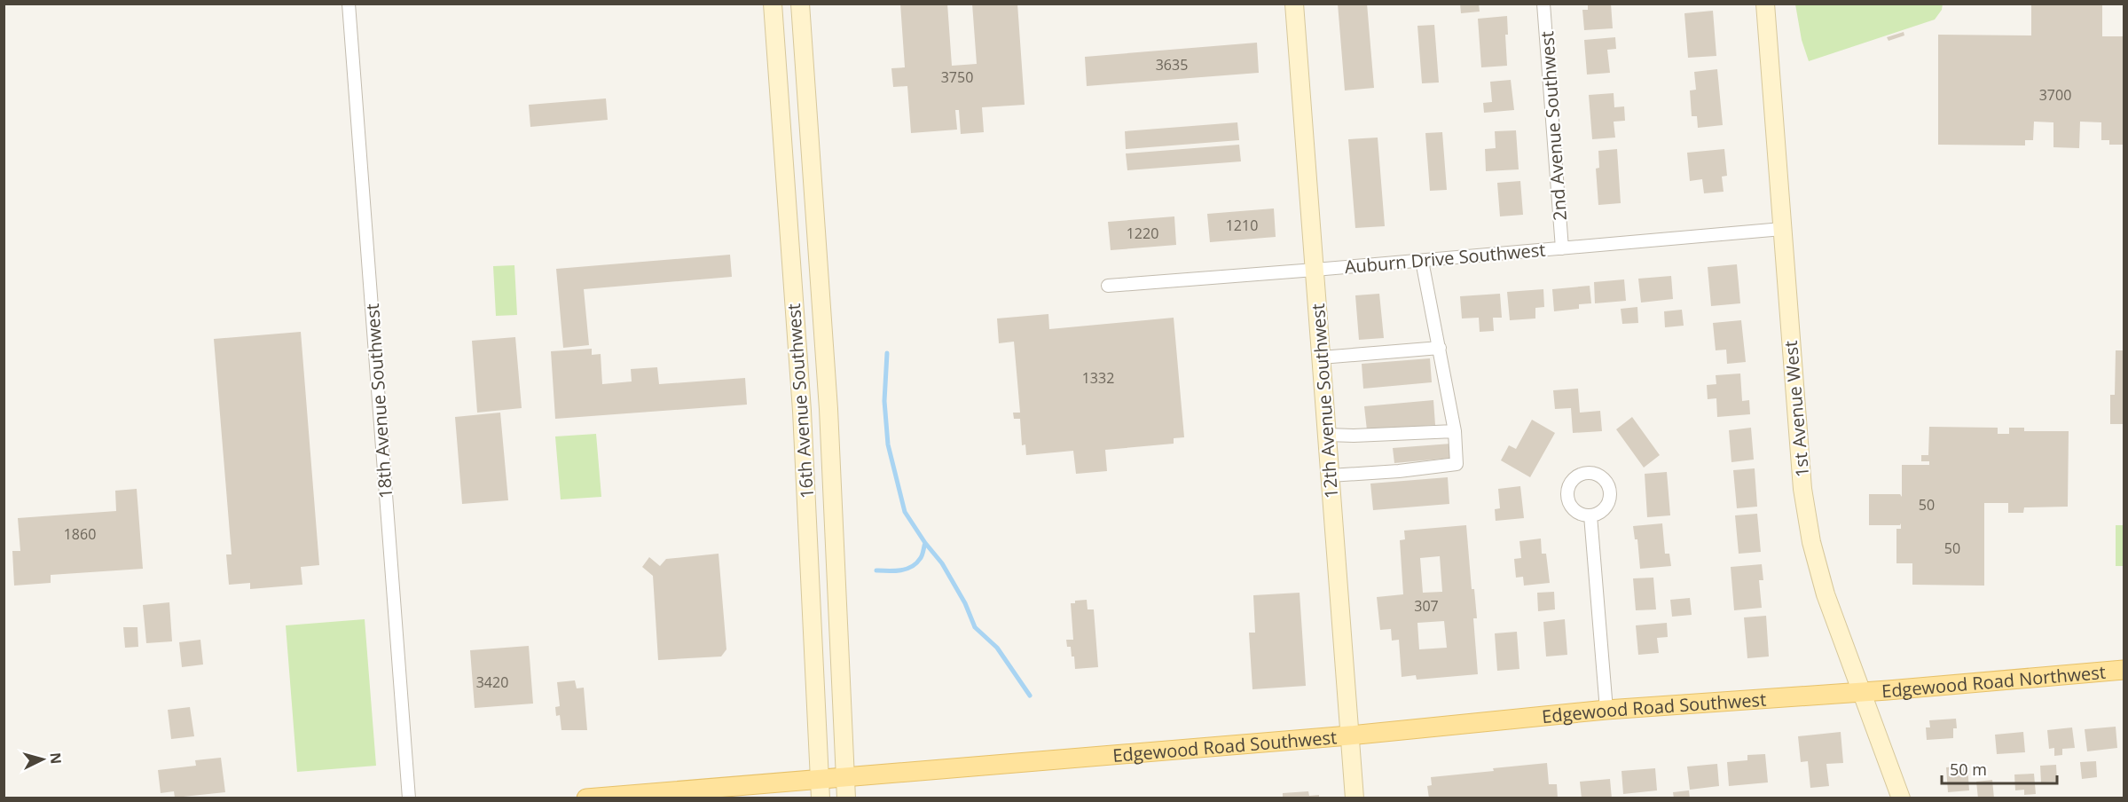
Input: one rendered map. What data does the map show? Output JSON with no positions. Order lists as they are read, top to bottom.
{
  "streets": {
    "main road": ["Edgewood Road Northwest", "Edgewood Road Southwest"],
    "street": [
      "2nd Avenue Southwest",
      "Auburn Drive Southwest",
      "18th Avenue Southwest",
      "16th Avenue Southwest",
      "12th Avenue Southwest",
      "1st Avenue West"
    ]
  },
  "crossings": [
    ["2nd Avenue Southwest", "Auburn Drive Southwest"],
    ["Auburn Drive Southwest", "12th Avenue Southwest"],
    ["Auburn Drive Southwest", "1st Avenue West"],
    ["16th Avenue Southwest", "Edgewood Road Southwest"],
    ["12th Avenue Southwest", "Edgewood Road Southwest"],
    ["1st Avenue West", "Edgewood Road Northwest"],
    ["1st Avenue West", "Edgewood Road Southwest"],
    ["Edgewood Road Northwest", "Edgewood Road Southwest"]
  ],
  "house_numbers": [
    "3635",
    "3750",
    "3700",
    "1210",
    "1220",
    "1332",
    "50",
    "1860",
    "50",
    "307",
    "3420"
  ],
  "scale_bar": "50 m",
  "north": "right"
}
